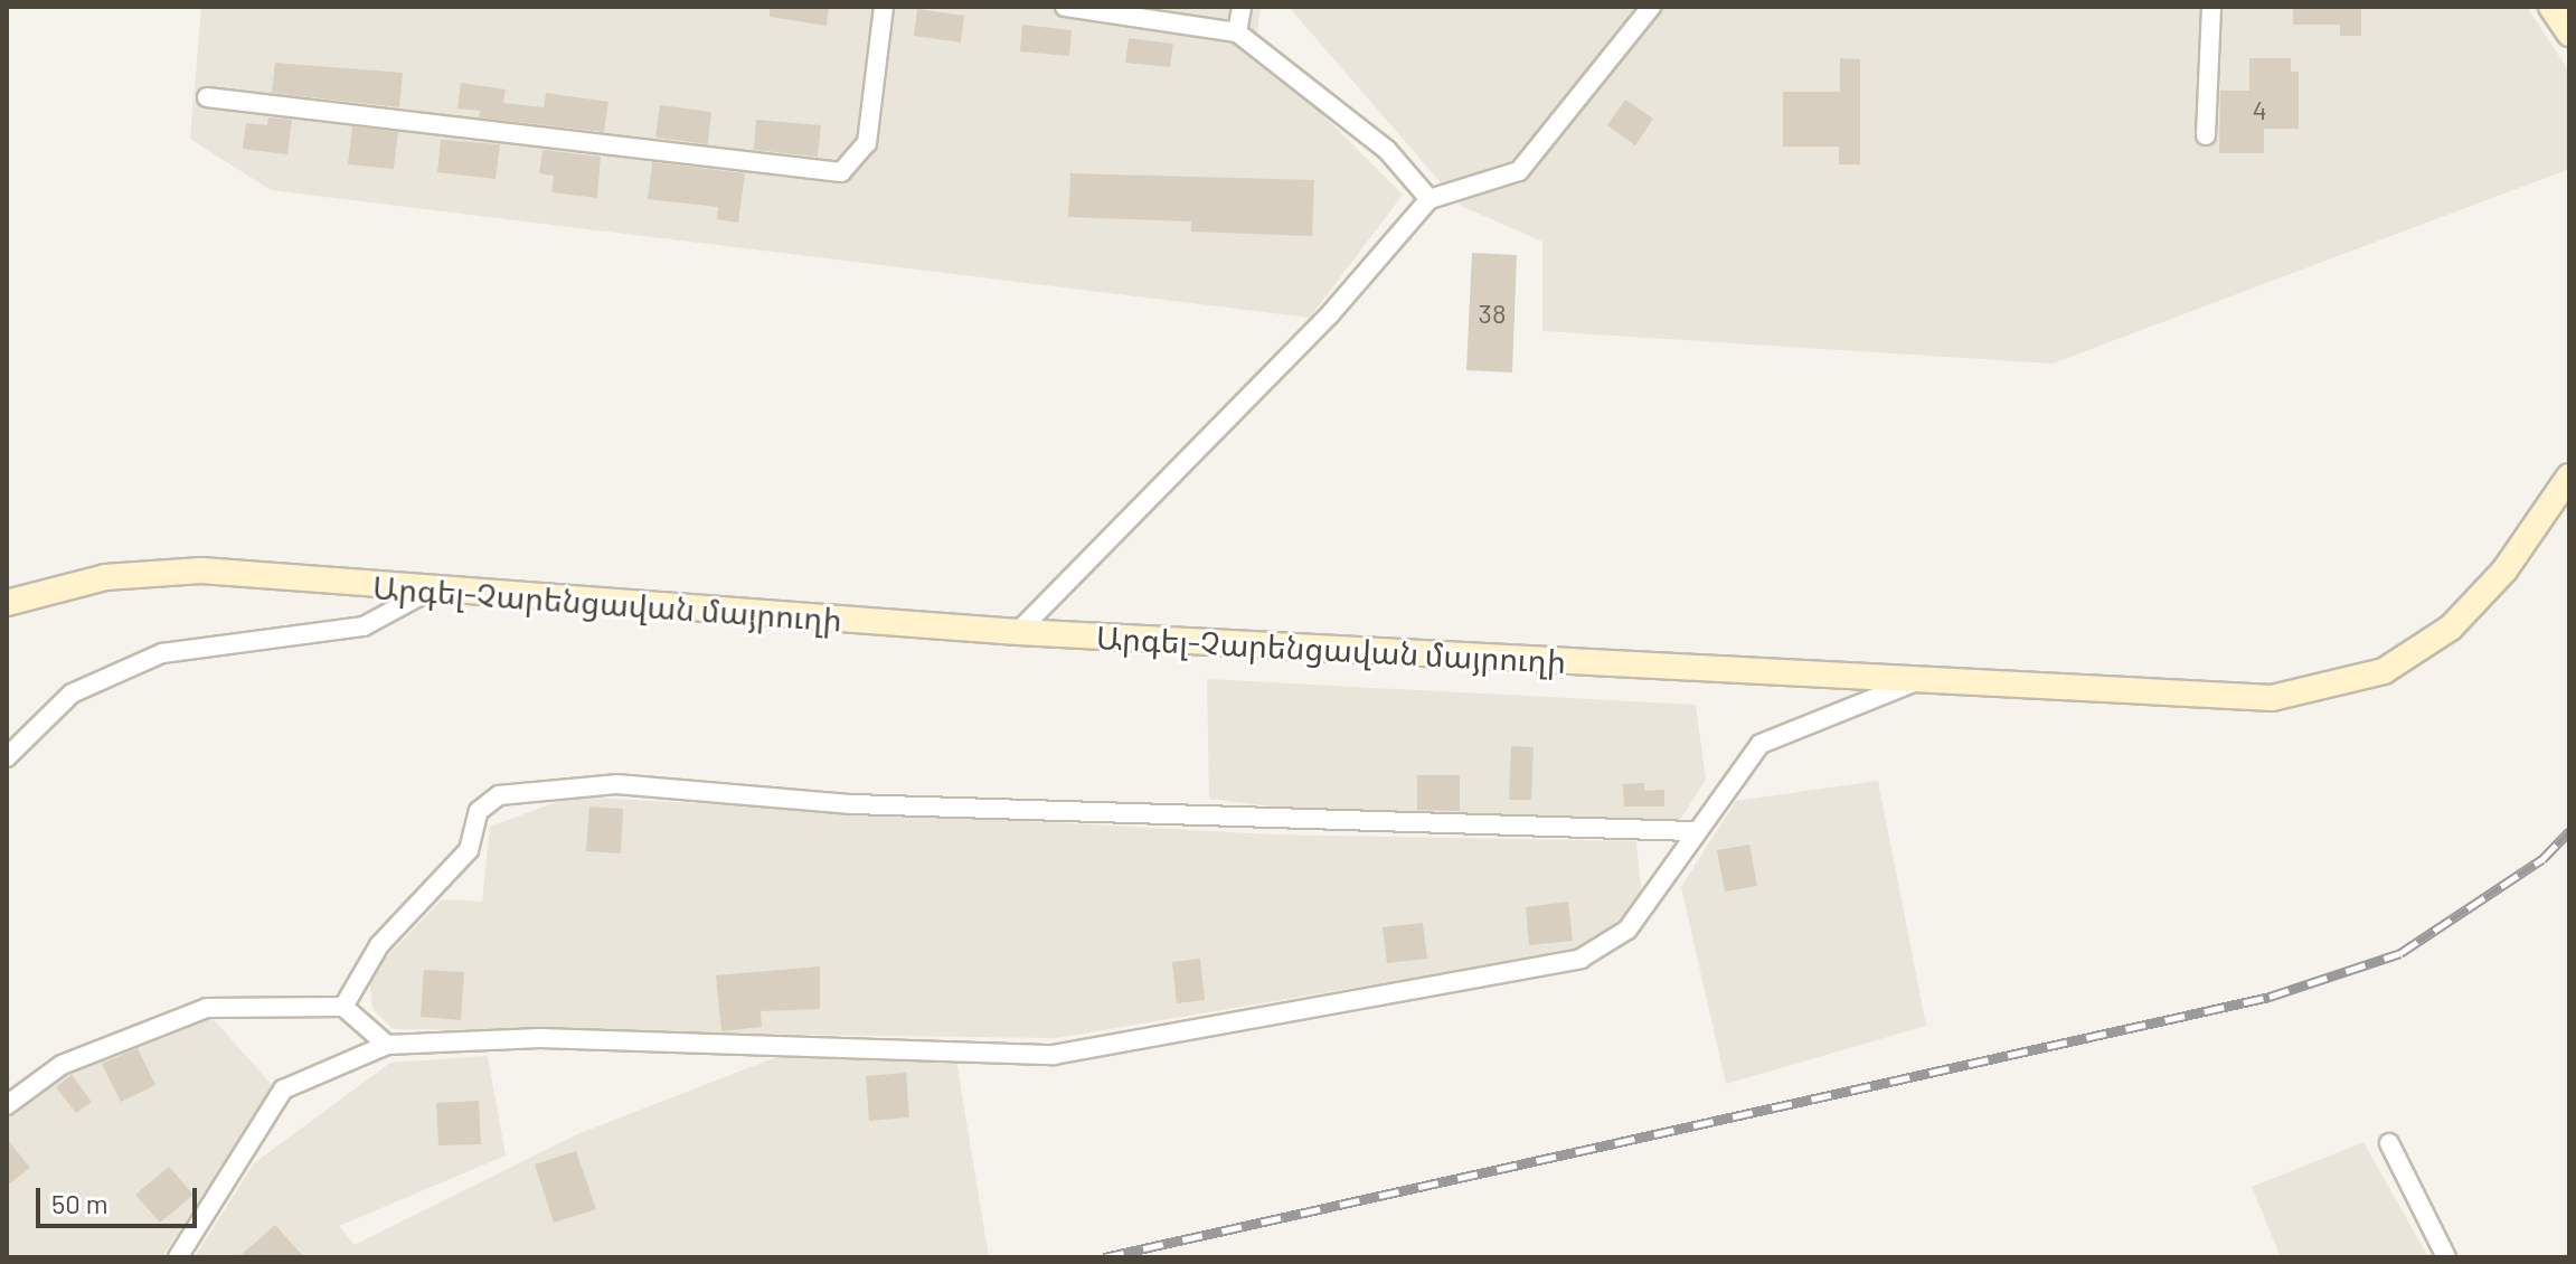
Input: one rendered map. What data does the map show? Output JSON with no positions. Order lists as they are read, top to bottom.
{
  "streets": {
    "main road": ["Արգել-Չարենցավան մայրուղի"]
  },
  "house_numbers": ["4", "38"],
  "scale_bar": "50 m"
}
